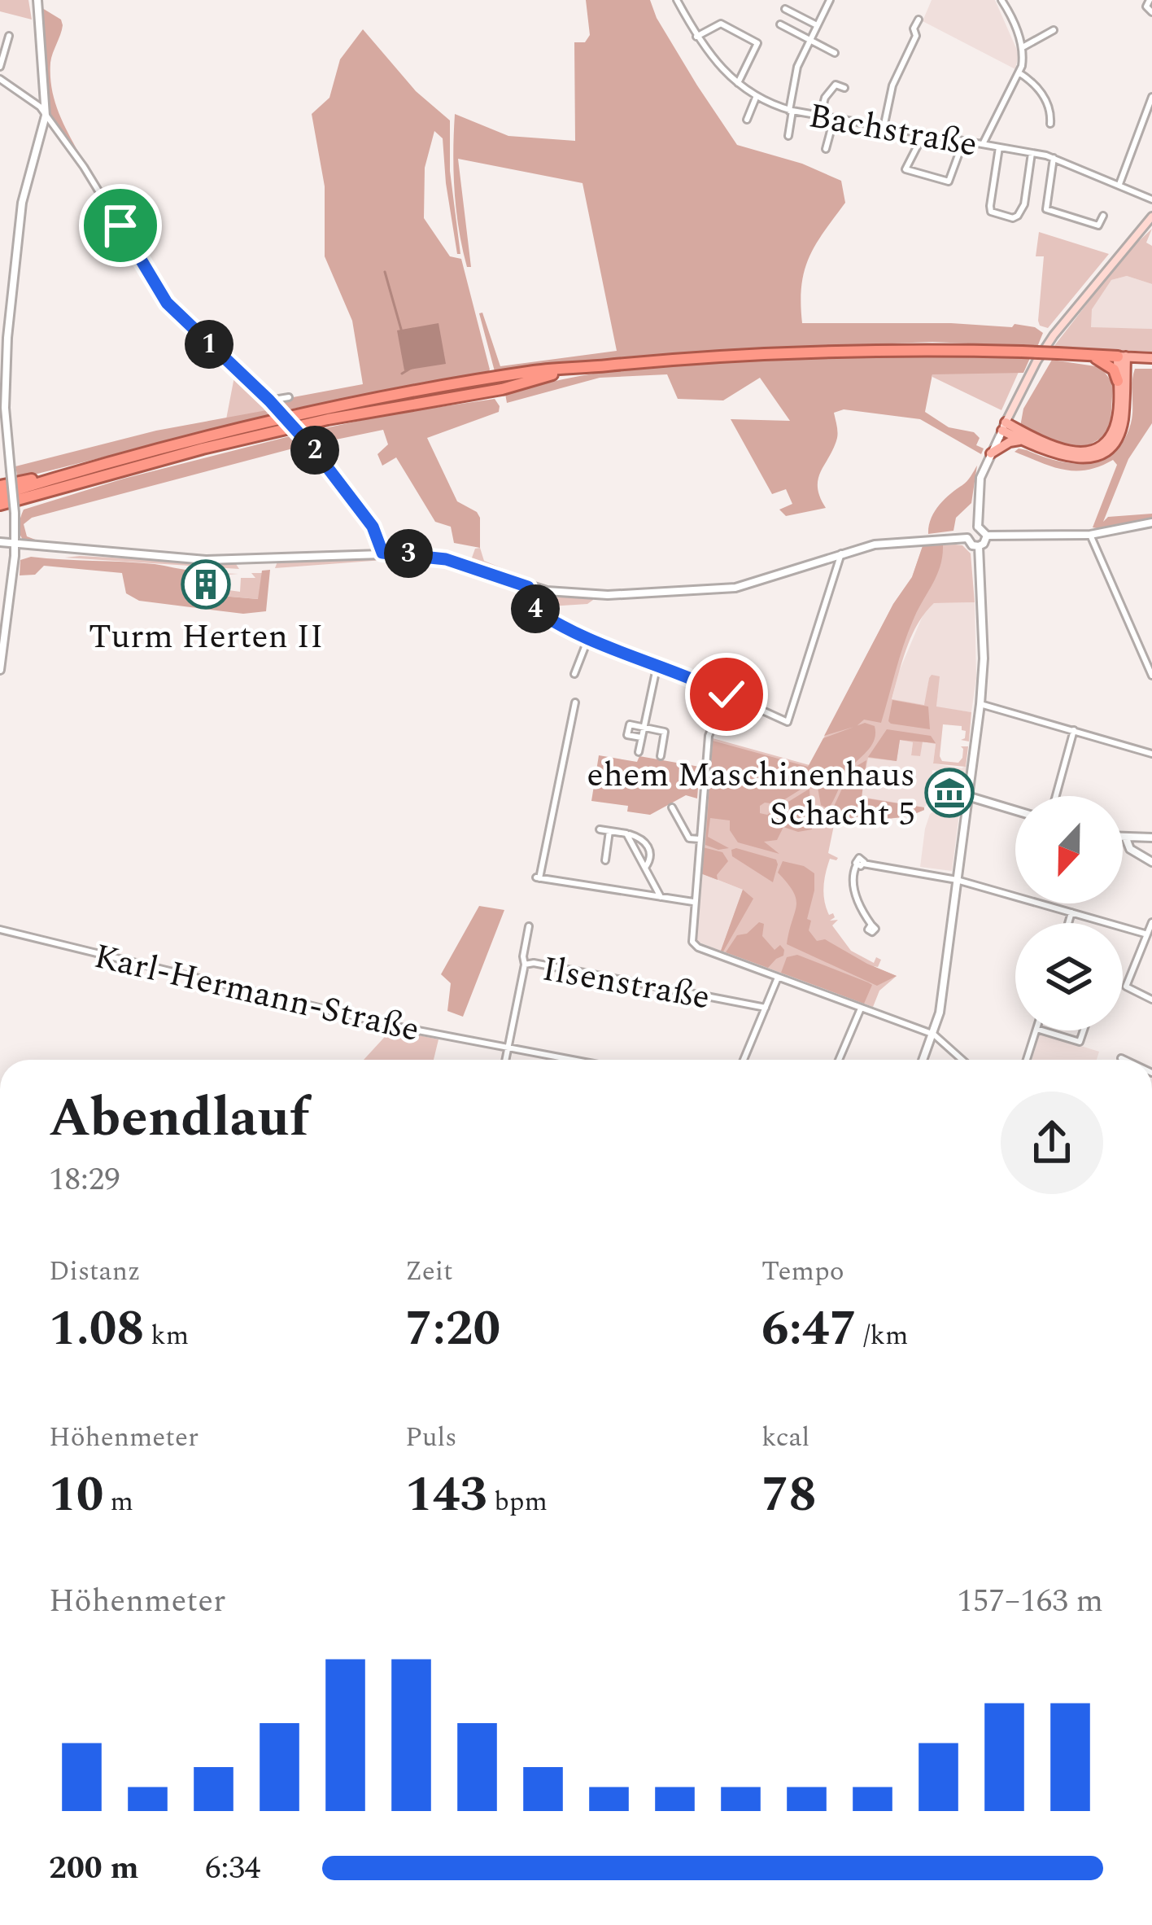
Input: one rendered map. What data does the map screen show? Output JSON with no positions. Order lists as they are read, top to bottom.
{
  "streets": {
    "street": ["Bachstraße", "Ilsenstraße", "Karl-Hermann-Straße"]
  },
  "places": {
    "building": ["Turm Herten II"],
    "museum": ["ehem Maschinenhaus Schacht 5"]
  },
  "north": "bottom",
  "page": {
    "pins": [
      "1",
      "2",
      "3",
      "4"
    ],
    "heading": ["Abendlauf", "18:29"],
    "stats": [
      ["Distanz", "1.08 km"],
      ["Zeit", "7:20"],
      ["Tempo", "6:47 /km"],
      ["Höhenmeter", "10 m"],
      ["Puls", "143 bpm"],
      ["kcal", "78"]
    ],
    "chart": ["Höhenmeter", "157–163 m"],
    "list": [
      {
        "name": "200 m",
        "note": "6:34"
      }
    ]
  }
}
